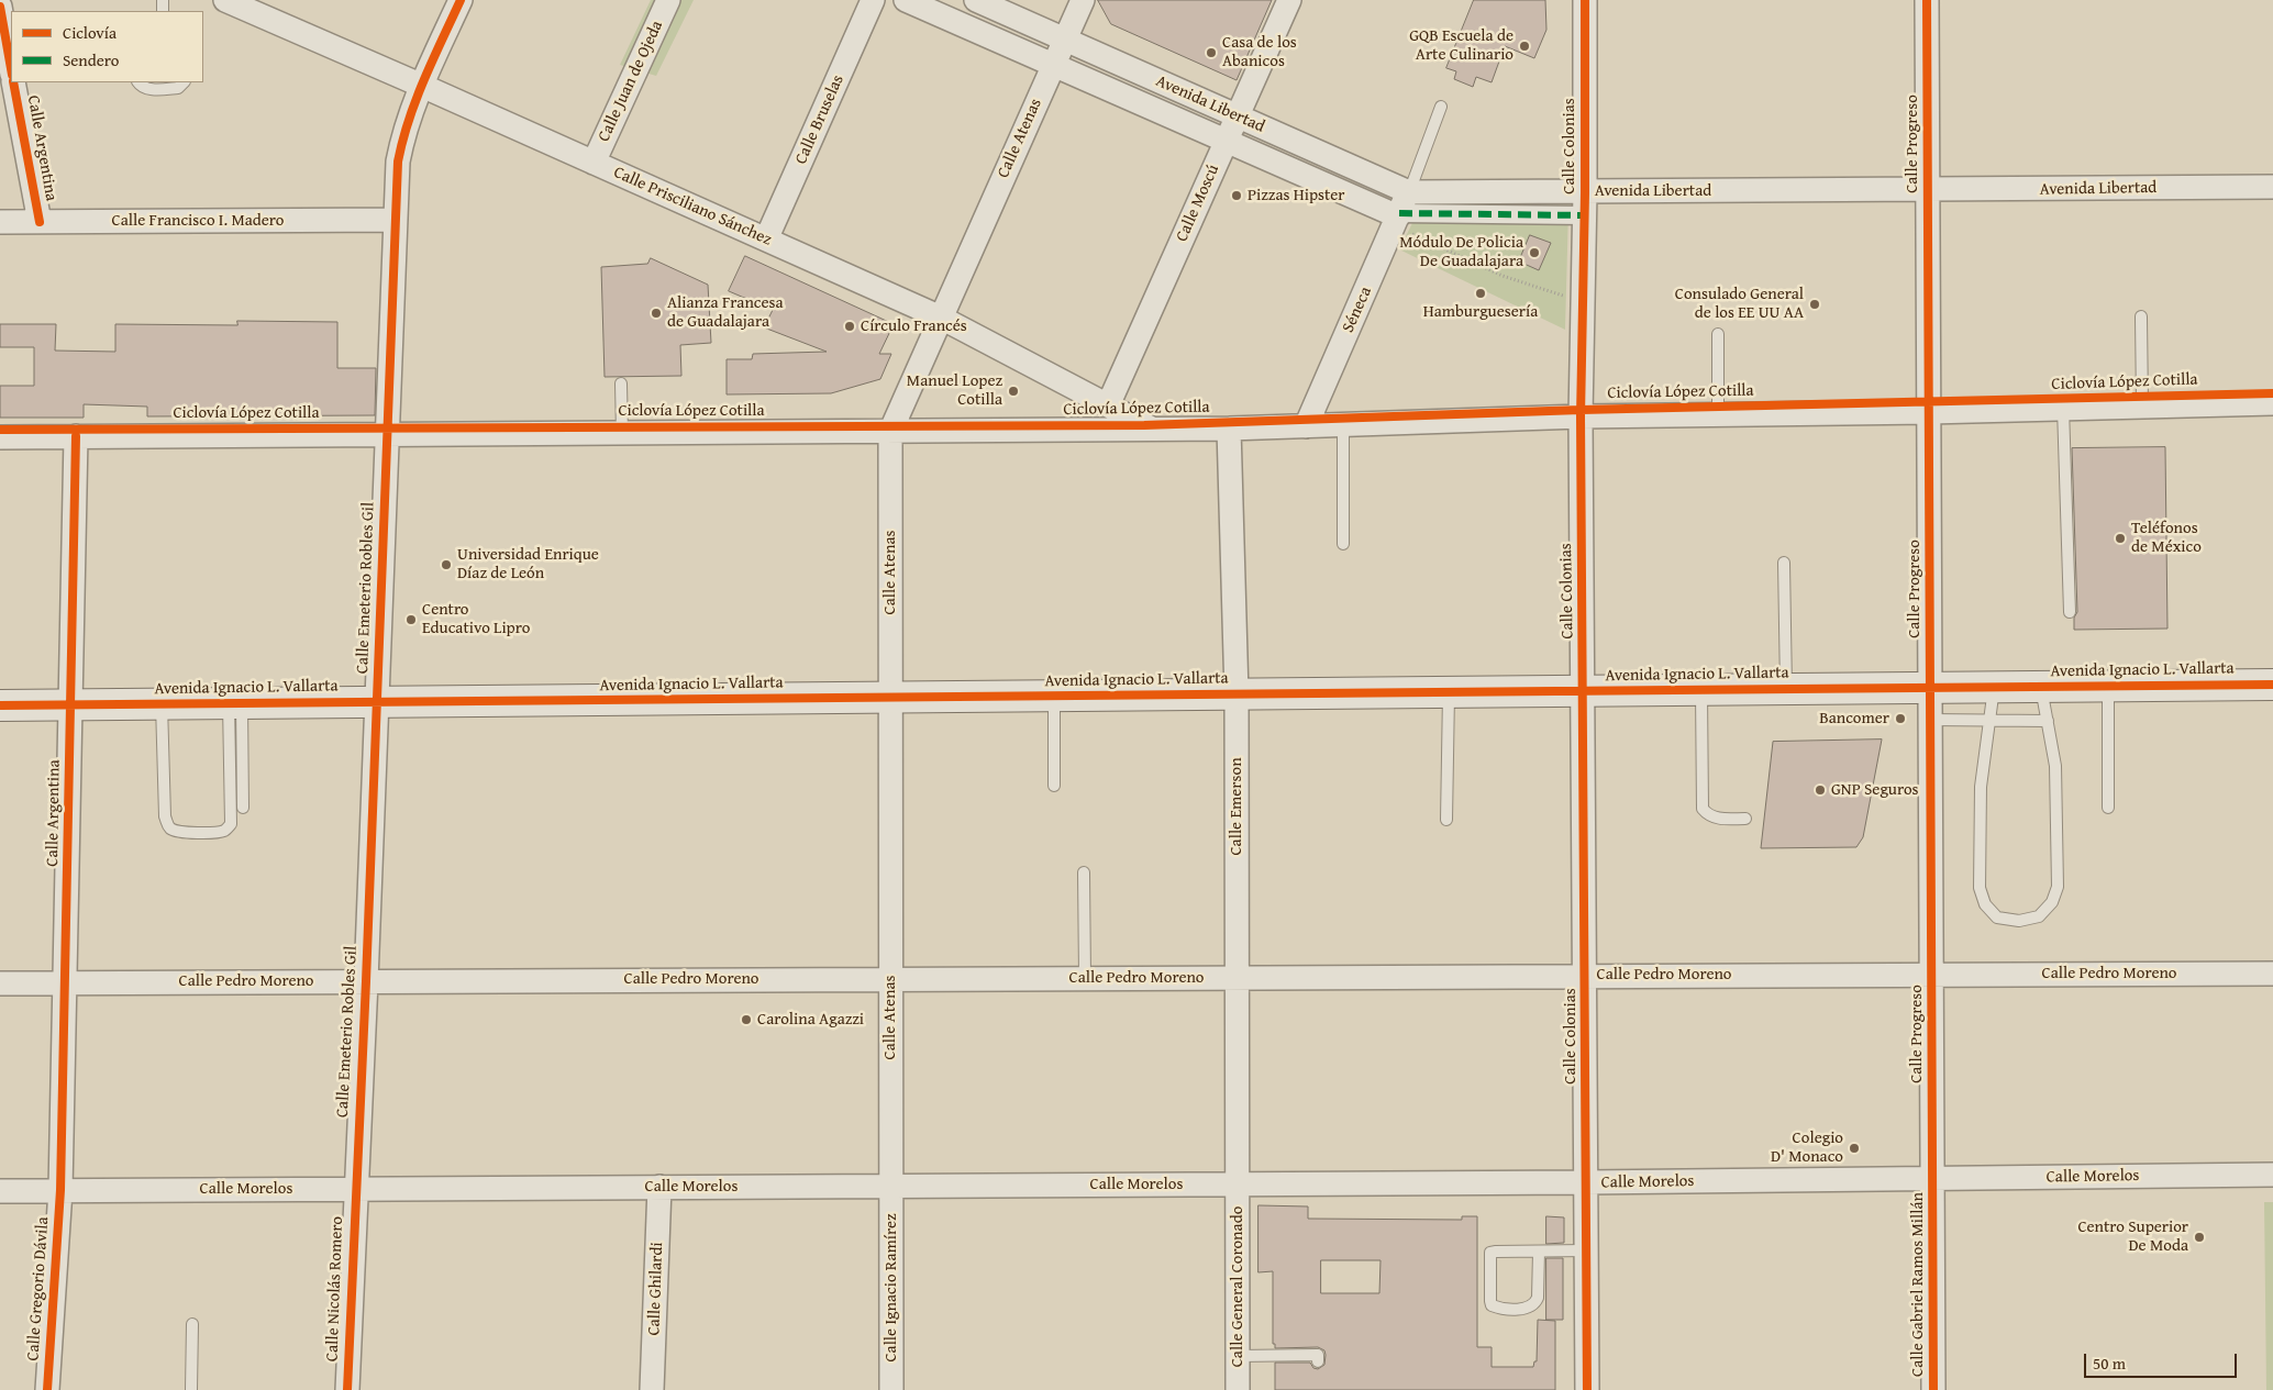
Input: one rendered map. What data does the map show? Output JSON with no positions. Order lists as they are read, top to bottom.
{
  "streets": {
    "main road": ["Avenida Ignacio L. Vallarta"],
    "street": [
      "Calle Juan de Ojeda",
      "Avenida Libertad",
      "Calle Bruselas",
      "Calle Atenas",
      "Calle Progreso",
      "Calle Colonias",
      "Calle Argentina",
      "Calle Moscú",
      "Calle Prisciliano Sánchez",
      "Calle Francisco I. Madero",
      "Séneca",
      "Calle Emeterio Robles Gil",
      "Calle Emerson",
      "Calle Pedro Moreno",
      "Calle Morelos",
      "Calle Gabriel Ramos Millán",
      "Calle General Coronado",
      "Calle Ignacio Ramírez",
      "Calle Gregorio Dávila",
      "Calle Nicolás Romero",
      "Calle Ghilardi"
    ],
    "cycle path": ["Ciclovía López Cotilla"]
  },
  "crossings": [
    ["Calle Juan de Ojeda", "Calle Prisciliano Sánchez"],
    ["Avenida Libertad", "Calle Atenas"],
    ["Avenida Libertad", "Calle Progreso"],
    ["Avenida Libertad", "Calle Colonias"],
    ["Avenida Libertad", "Calle Moscú"],
    ["Avenida Libertad", "Séneca"],
    ["Calle Bruselas", "Calle Prisciliano Sánchez"],
    ["Calle Atenas", "Calle Prisciliano Sánchez"],
    ["Calle Atenas", "Avenida Ignacio L. Vallarta"],
    ["Calle Atenas", "Calle Pedro Moreno"],
    ["Calle Atenas", "Calle Morelos"],
    ["Calle Atenas", "Calle Ignacio Ramírez"],
    ["Calle Progreso", "Avenida Ignacio L. Vallarta"],
    ["Calle Progreso", "Calle Pedro Moreno"],
    ["Calle Progreso", "Calle Morelos"],
    ["Calle Progreso", "Calle Gabriel Ramos Millán"],
    ["Calle Colonias", "Avenida Ignacio L. Vallarta"],
    ["Calle Colonias", "Calle Pedro Moreno"],
    ["Calle Colonias", "Calle Morelos"],
    ["Calle Argentina", "Calle Francisco I. Madero"],
    ["Calle Argentina", "Avenida Ignacio L. Vallarta"],
    ["Calle Argentina", "Calle Pedro Moreno"],
    ["Calle Argentina", "Calle Morelos"],
    ["Calle Argentina", "Calle Gregorio Dávila"],
    ["Calle Moscú", "Calle Prisciliano Sánchez"],
    ["Calle Prisciliano Sánchez", "Calle Emeterio Robles Gil"],
    ["Calle Francisco I. Madero", "Calle Emeterio Robles Gil"],
    ["Calle Emeterio Robles Gil", "Avenida Ignacio L. Vallarta"],
    ["Calle Emeterio Robles Gil", "Calle Pedro Moreno"],
    ["Calle Emeterio Robles Gil", "Calle Morelos"],
    ["Calle Emeterio Robles Gil", "Calle Nicolás Romero"],
    ["Avenida Ignacio L. Vallarta", "Calle Emerson"],
    ["Calle Emerson", "Calle Pedro Moreno"],
    ["Calle Emerson", "Calle Morelos"],
    ["Calle Emerson", "Calle General Coronado"],
    ["Calle Morelos", "Calle Gabriel Ramos Millán"],
    ["Calle Morelos", "Calle General Coronado"],
    ["Calle Morelos", "Calle Ignacio Ramírez"],
    ["Calle Morelos", "Calle Gregorio Dávila"],
    ["Calle Morelos", "Calle Nicolás Romero"],
    ["Calle Morelos", "Calle Ghilardi"]
  ],
  "places": [
    "GQB Escuela de Arte Culinario",
    "Casa de los Abanicos",
    "Pizzas Hipster",
    "Módulo De Policia De Guadalajara",
    "Hamburguesería",
    "Consulado General de los EE UU AA",
    "Alianza Francesa de Guadalajara",
    "Círculo Francés",
    "Manuel Lopez Cotilla",
    "Teléfonos de México",
    "Universidad Enrique Díaz de León",
    "Centro Educativo Lipro",
    "Bancomer",
    "GNP Seguros",
    "Carolina Agazzi",
    "Colegio D' Monaco",
    "Centro Superior De Moda"
  ],
  "legend": ["Ciclovía", "Sendero"],
  "scale_bar": "50 m"
}
